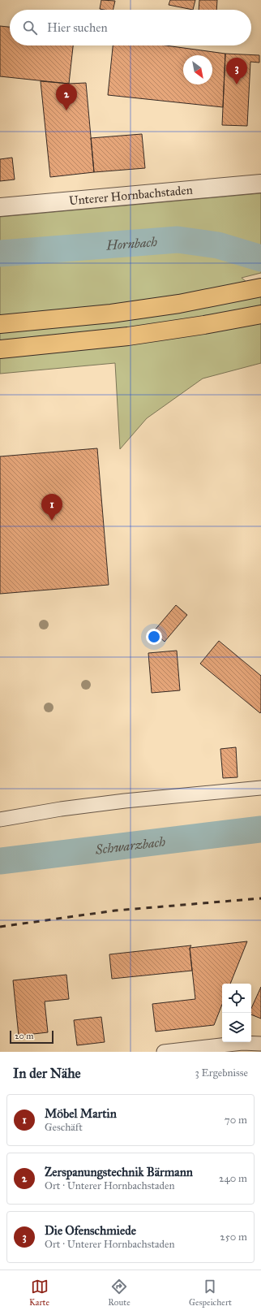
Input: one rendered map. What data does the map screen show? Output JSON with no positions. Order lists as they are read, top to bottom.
{
  "streets": {
    "street": ["Unterer Hornbachstaden"]
  },
  "water": ["Hornbach", "Schwarzbach"],
  "scale_bar": "20 m",
  "north": "bottom right",
  "page": {
    "search": "Hier suchen",
    "pins": ["3", "2", "1"],
    "scale": "20 m",
    "heading": ["In der Nähe", "3 Ergebnisse"],
    "list": [
      {
        "mark": "1",
        "name": "Möbel Martin",
        "note": "Geschäft",
        "value": "70 m"
      },
      {
        "mark": "2",
        "name": "Zerspanungstechnik Bärmann",
        "note": "Ort · Unterer Hornbachstaden",
        "value": "240 m"
      },
      {
        "mark": "3",
        "name": "Die Ofenschmiede",
        "note": "Ort · Unterer Hornbachstaden",
        "value": "250 m"
      }
    ],
    "nav": ["Karte", "Route", "Gespeichert"]
  }
}
